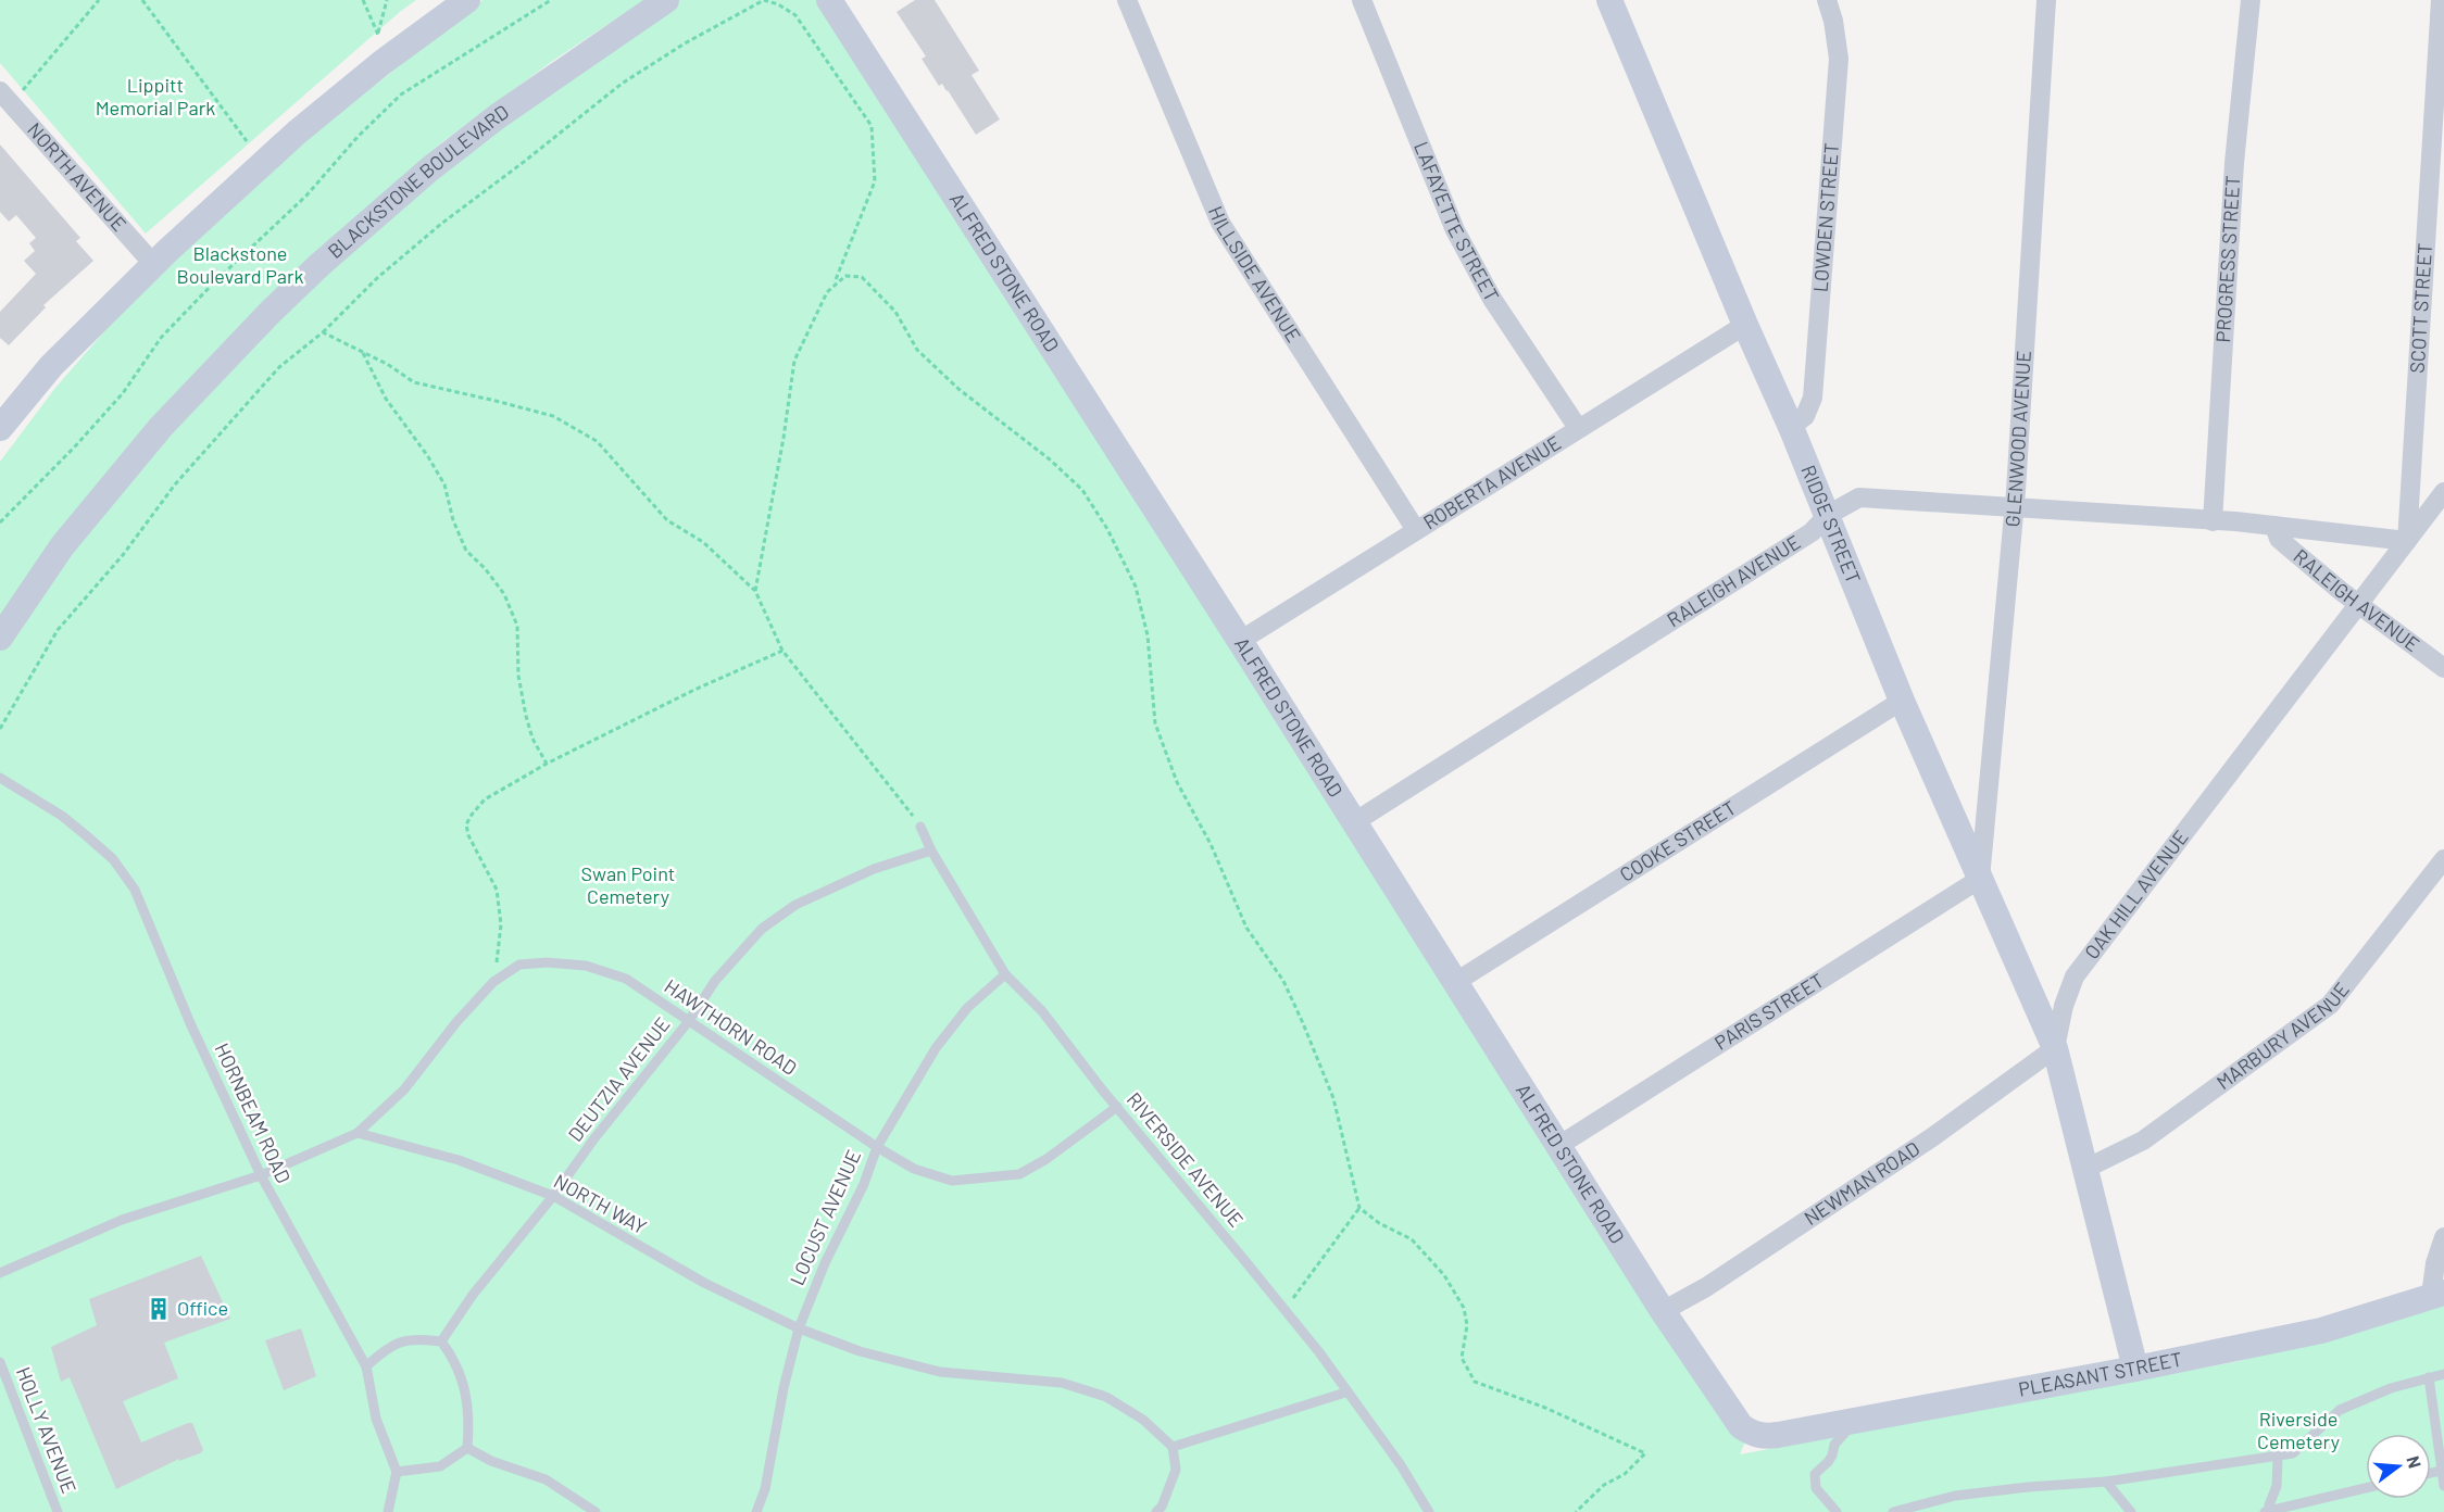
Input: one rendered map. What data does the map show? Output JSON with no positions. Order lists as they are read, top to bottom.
{
  "streets": {
    "street": [
      "NORTH AVENUE",
      "BLACKSTONE BOULEVARD",
      "LOWDEN STREET",
      "LAFAYETTE STREET",
      "PROGRESS STREET",
      "ALFRED STONE ROAD",
      "HILLSIDE AVENUE",
      "SCOTT STREET",
      "GLENWOOD AVENUE",
      "ROBERTA AVENUE",
      "RIDGE STREET",
      "RALEIGH AVENUE",
      "COOKE STREET",
      "OAK HILL AVENUE",
      "PARIS STREET",
      "MARBURY AVENUE",
      "NEWMAN ROAD",
      "PLEASANT STREET"
    ],
    "lane": [
      "HAWTHORN ROAD",
      "DEUTZIA AVENUE",
      "HORNBEAM ROAD",
      "RIVERSIDE AVENUE",
      "NORTH WAY",
      "LOCUST AVENUE",
      "HOLLY AVENUE"
    ]
  },
  "crossings": [
    ["LOWDEN STREET", "RIDGE STREET"],
    ["LAFAYETTE STREET", "ROBERTA AVENUE"],
    ["PROGRESS STREET", "RALEIGH AVENUE"],
    ["ALFRED STONE ROAD", "ROBERTA AVENUE"],
    ["ALFRED STONE ROAD", "RALEIGH AVENUE"],
    ["ALFRED STONE ROAD", "COOKE STREET"],
    ["ALFRED STONE ROAD", "PARIS STREET"],
    ["ALFRED STONE ROAD", "NEWMAN ROAD"],
    ["ALFRED STONE ROAD", "PLEASANT STREET"],
    ["HILLSIDE AVENUE", "ROBERTA AVENUE"],
    ["SCOTT STREET", "RALEIGH AVENUE"],
    ["SCOTT STREET", "OAK HILL AVENUE"],
    ["GLENWOOD AVENUE", "RIDGE STREET"],
    ["GLENWOOD AVENUE", "RALEIGH AVENUE"],
    ["GLENWOOD AVENUE", "PARIS STREET"],
    ["ROBERTA AVENUE", "RIDGE STREET"],
    ["RIDGE STREET", "RALEIGH AVENUE"],
    ["RIDGE STREET", "COOKE STREET"],
    ["RIDGE STREET", "OAK HILL AVENUE"],
    ["RIDGE STREET", "PARIS STREET"],
    ["RIDGE STREET", "NEWMAN ROAD"],
    ["RALEIGH AVENUE", "OAK HILL AVENUE"],
    ["OAK HILL AVENUE", "MARBURY AVENUE"],
    ["OAK HILL AVENUE", "NEWMAN ROAD"],
    ["OAK HILL AVENUE", "PLEASANT STREET"],
    ["HAWTHORN ROAD", "DEUTZIA AVENUE"],
    ["HAWTHORN ROAD", "RIVERSIDE AVENUE"],
    ["HAWTHORN ROAD", "NORTH WAY"],
    ["HAWTHORN ROAD", "LOCUST AVENUE"],
    ["DEUTZIA AVENUE", "HORNBEAM ROAD"],
    ["DEUTZIA AVENUE", "RIVERSIDE AVENUE"],
    ["DEUTZIA AVENUE", "NORTH WAY"],
    ["RIVERSIDE AVENUE", "LOCUST AVENUE"],
    ["NORTH WAY", "LOCUST AVENUE"]
  ],
  "parks": [
    "Lippitt Memorial Park",
    "Blackstone Boulevard Park",
    "Swan Point Cemetery",
    "Riverside Cemetery"
  ],
  "places": {
    "building": ["Office"]
  },
  "north": "right"
}
